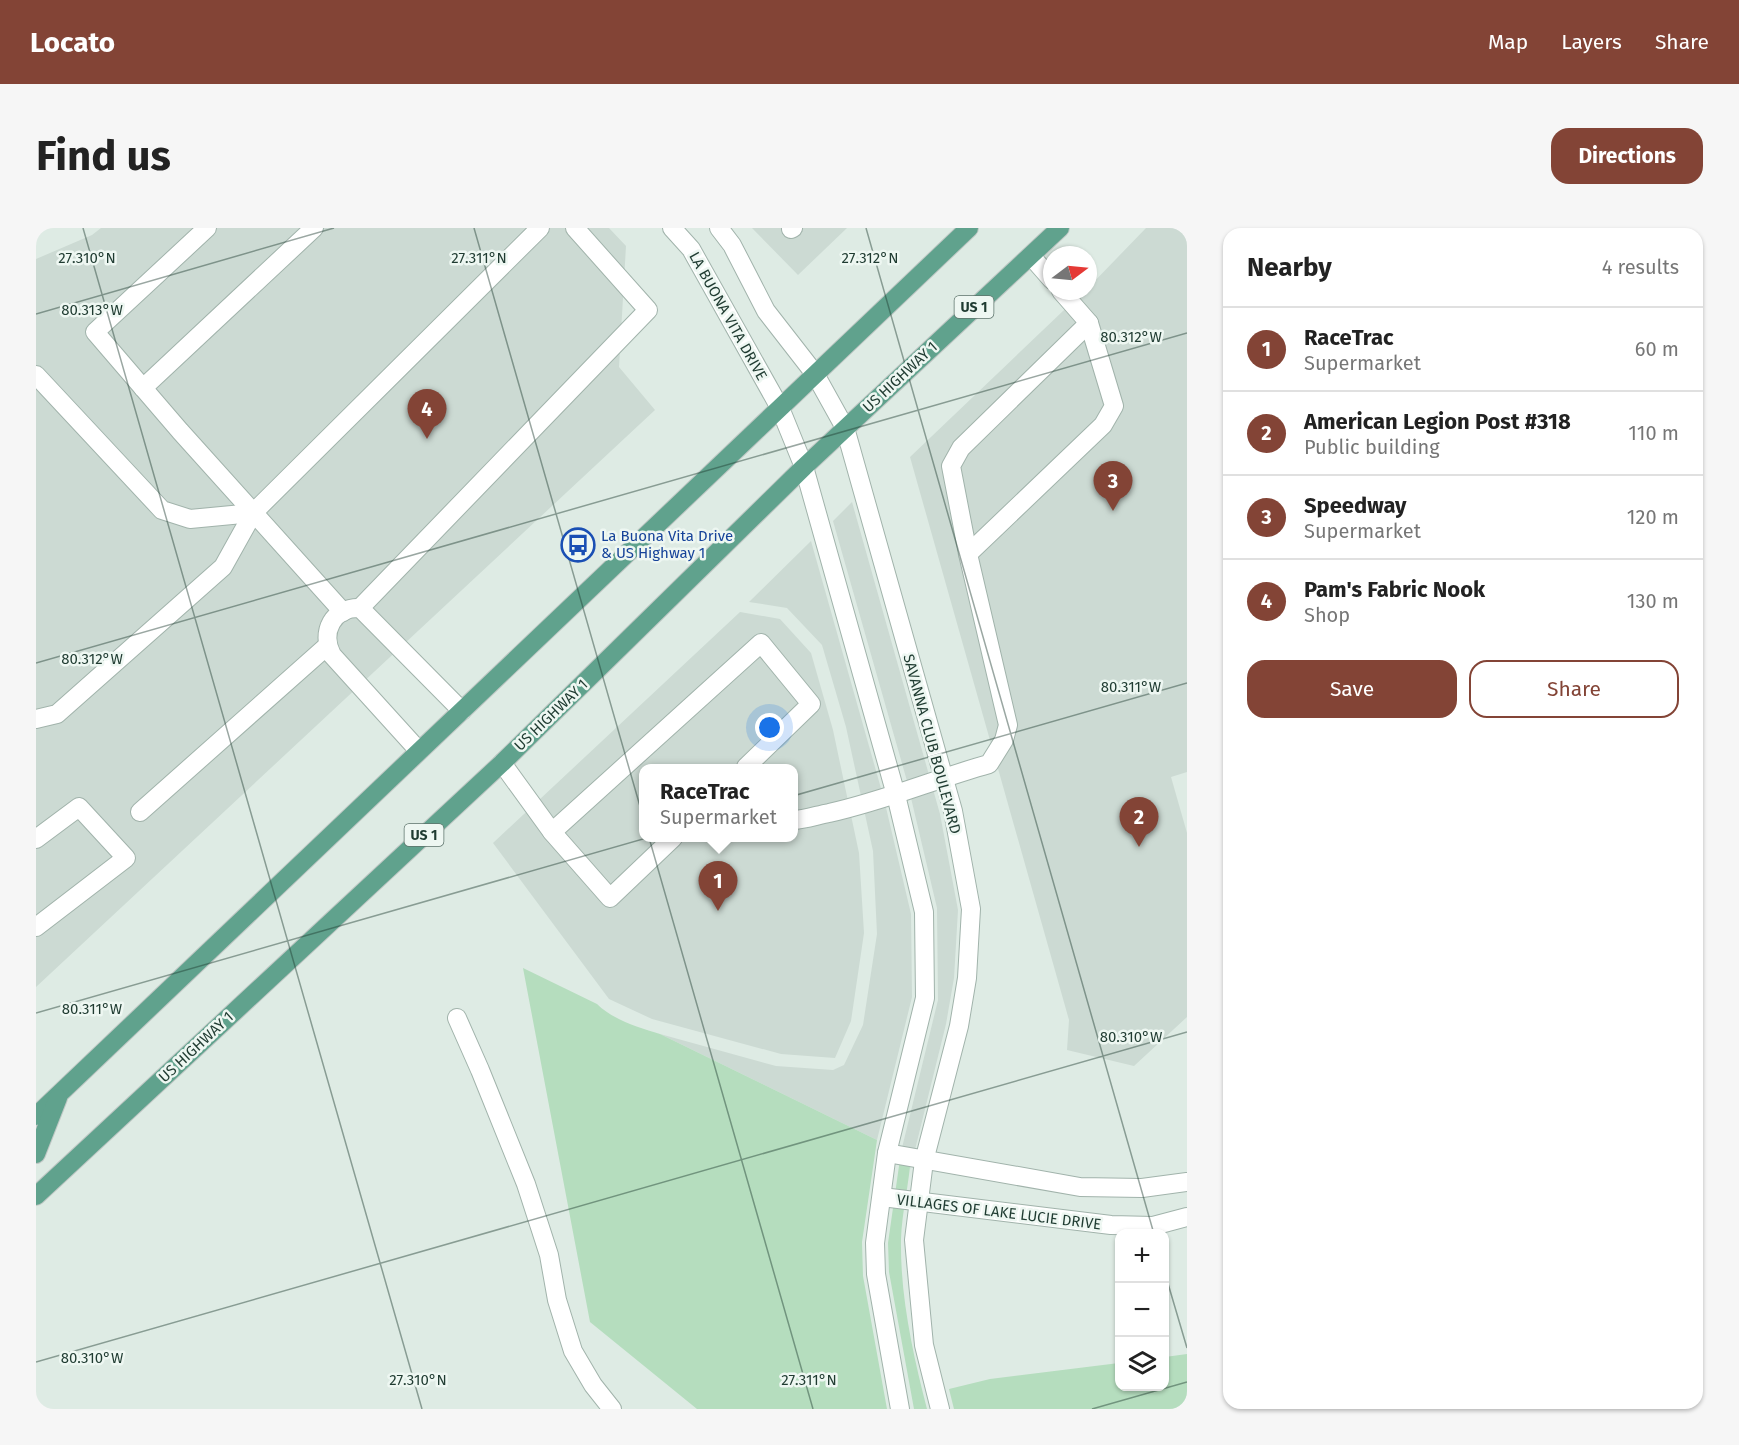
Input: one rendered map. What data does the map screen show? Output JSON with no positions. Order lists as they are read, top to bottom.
{
  "streets": {
    "main road": ["US 1", "US HIGHWAY 1"],
    "street": ["LA BUONA VITA DRIVE", "SAVANNA CLUB BOULEVARD", "VILLAGES OF LAKE LUCIE DRIVE"]
  },
  "crossings": [
    ["US HIGHWAY 1", "SAVANNA CLUB BOULEVARD"],
    ["SAVANNA CLUB BOULEVARD", "VILLAGES OF LAKE LUCIE DRIVE"]
  ],
  "places": {
    "bus stop": ["La Buona Vita Drive & US Highway 1"]
  },
  "north": "right",
  "page": {
    "header": "Locato",
    "nav": ["Map", "Layers", "Share"],
    "buttons": [
      "Directions",
      ["Save", "Share"]
    ],
    "title": "Find us",
    "heading": ["Nearby", "4 results"],
    "list": [
      {
        "mark": "1",
        "name": "RaceTrac",
        "note": "Supermarket",
        "value": "60 m"
      },
      {
        "mark": "2",
        "name": "American Legion Post #318",
        "note": "Public building",
        "value": "110 m"
      },
      {
        "mark": "3",
        "name": "Speedway",
        "note": "Supermarket",
        "value": "120 m"
      },
      {
        "mark": "4",
        "name": "Pam's Fabric Nook",
        "note": "Shop",
        "value": "130 m"
      }
    ],
    "pins": [
      "4",
      "3",
      "2",
      "1"
    ],
    "popup": ["RaceTrac", "Supermarket"],
    "map_buttons": ["+", "−"]
  },
  "coordinates": [
    "27.310°N",
    "27.311°N",
    "27.312°N",
    "80.313°W",
    "80.312°W",
    "80.311°W",
    "80.310°W"
  ]
}
